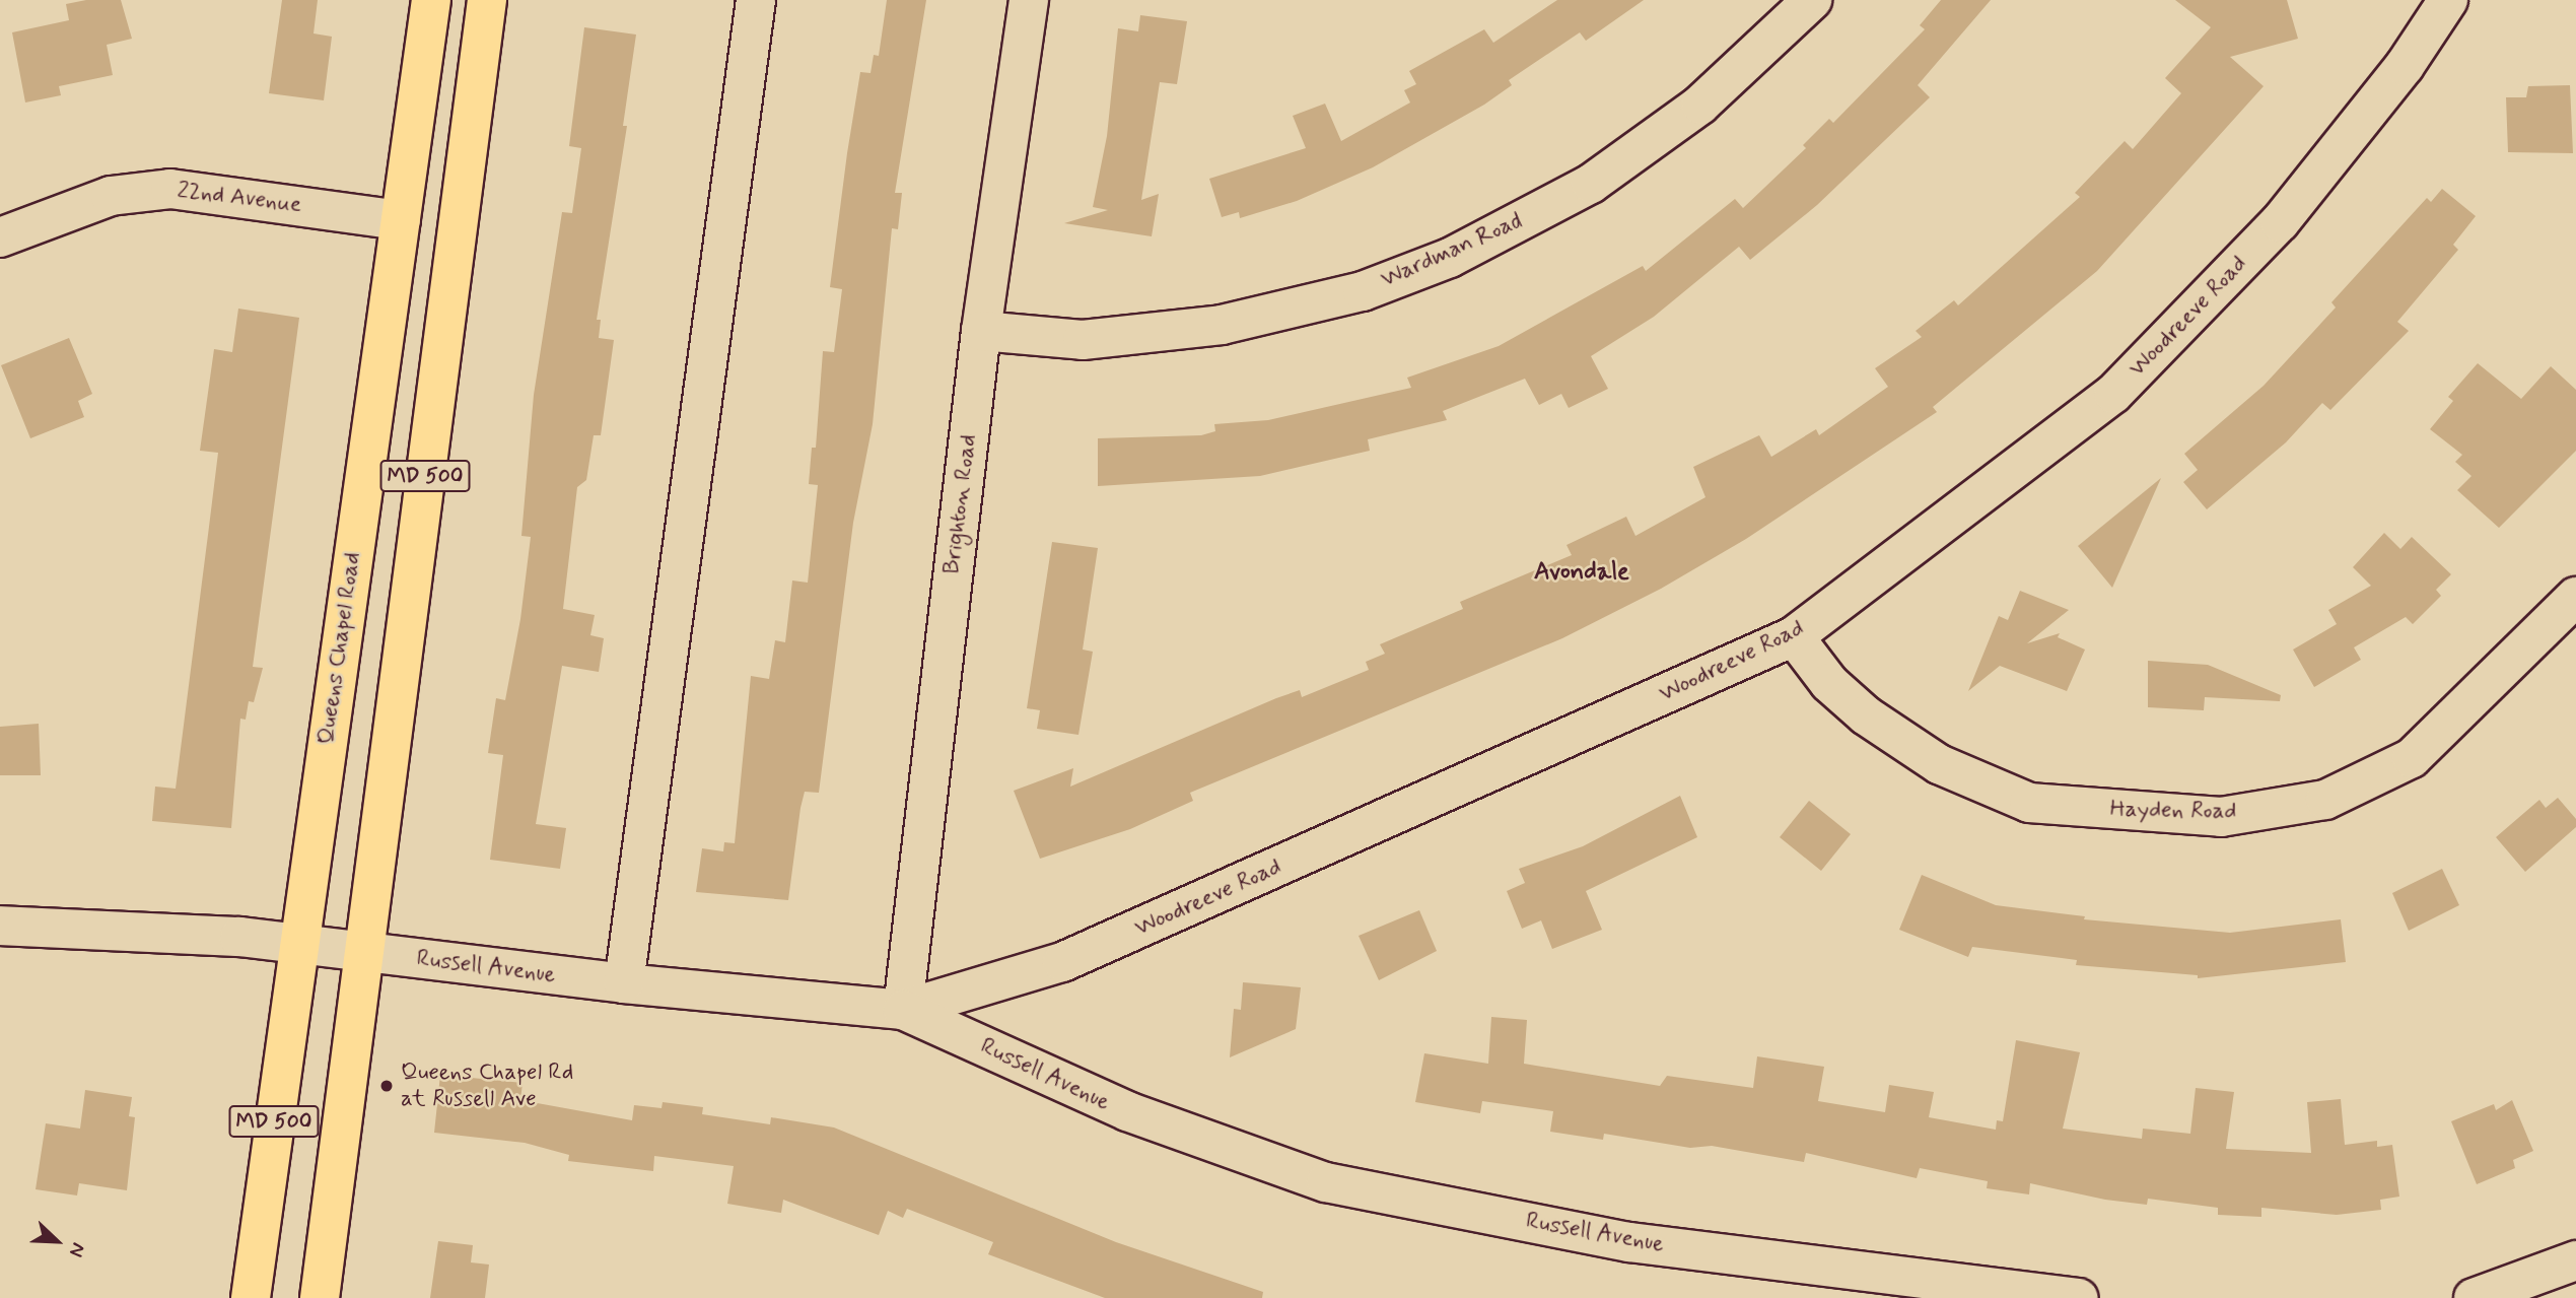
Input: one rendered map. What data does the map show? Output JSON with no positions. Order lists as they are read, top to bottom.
{
  "streets": {
    "main road": ["MD 500", "Queens Chapel Road"],
    "street": [
      "22nd Avenue",
      "Wardman Road",
      "Woodreeve Road",
      "Brighton Road",
      "Hayden Road",
      "Russell Avenue"
    ]
  },
  "crossings": [
    ["22nd Avenue", "Queens Chapel Road"],
    ["Wardman Road", "Brighton Road"],
    ["Woodreeve Road", "Brighton Road"],
    ["Woodreeve Road", "Hayden Road"],
    ["Woodreeve Road", "Russell Avenue"],
    ["MD 500", "Russell Avenue"],
    ["Brighton Road", "Russell Avenue"],
    ["Queens Chapel Road", "Russell Avenue"]
  ],
  "districts": ["Avondale"],
  "places": ["Queens Chapel Rd at Russell Ave"],
  "north": "bottom right"
}
